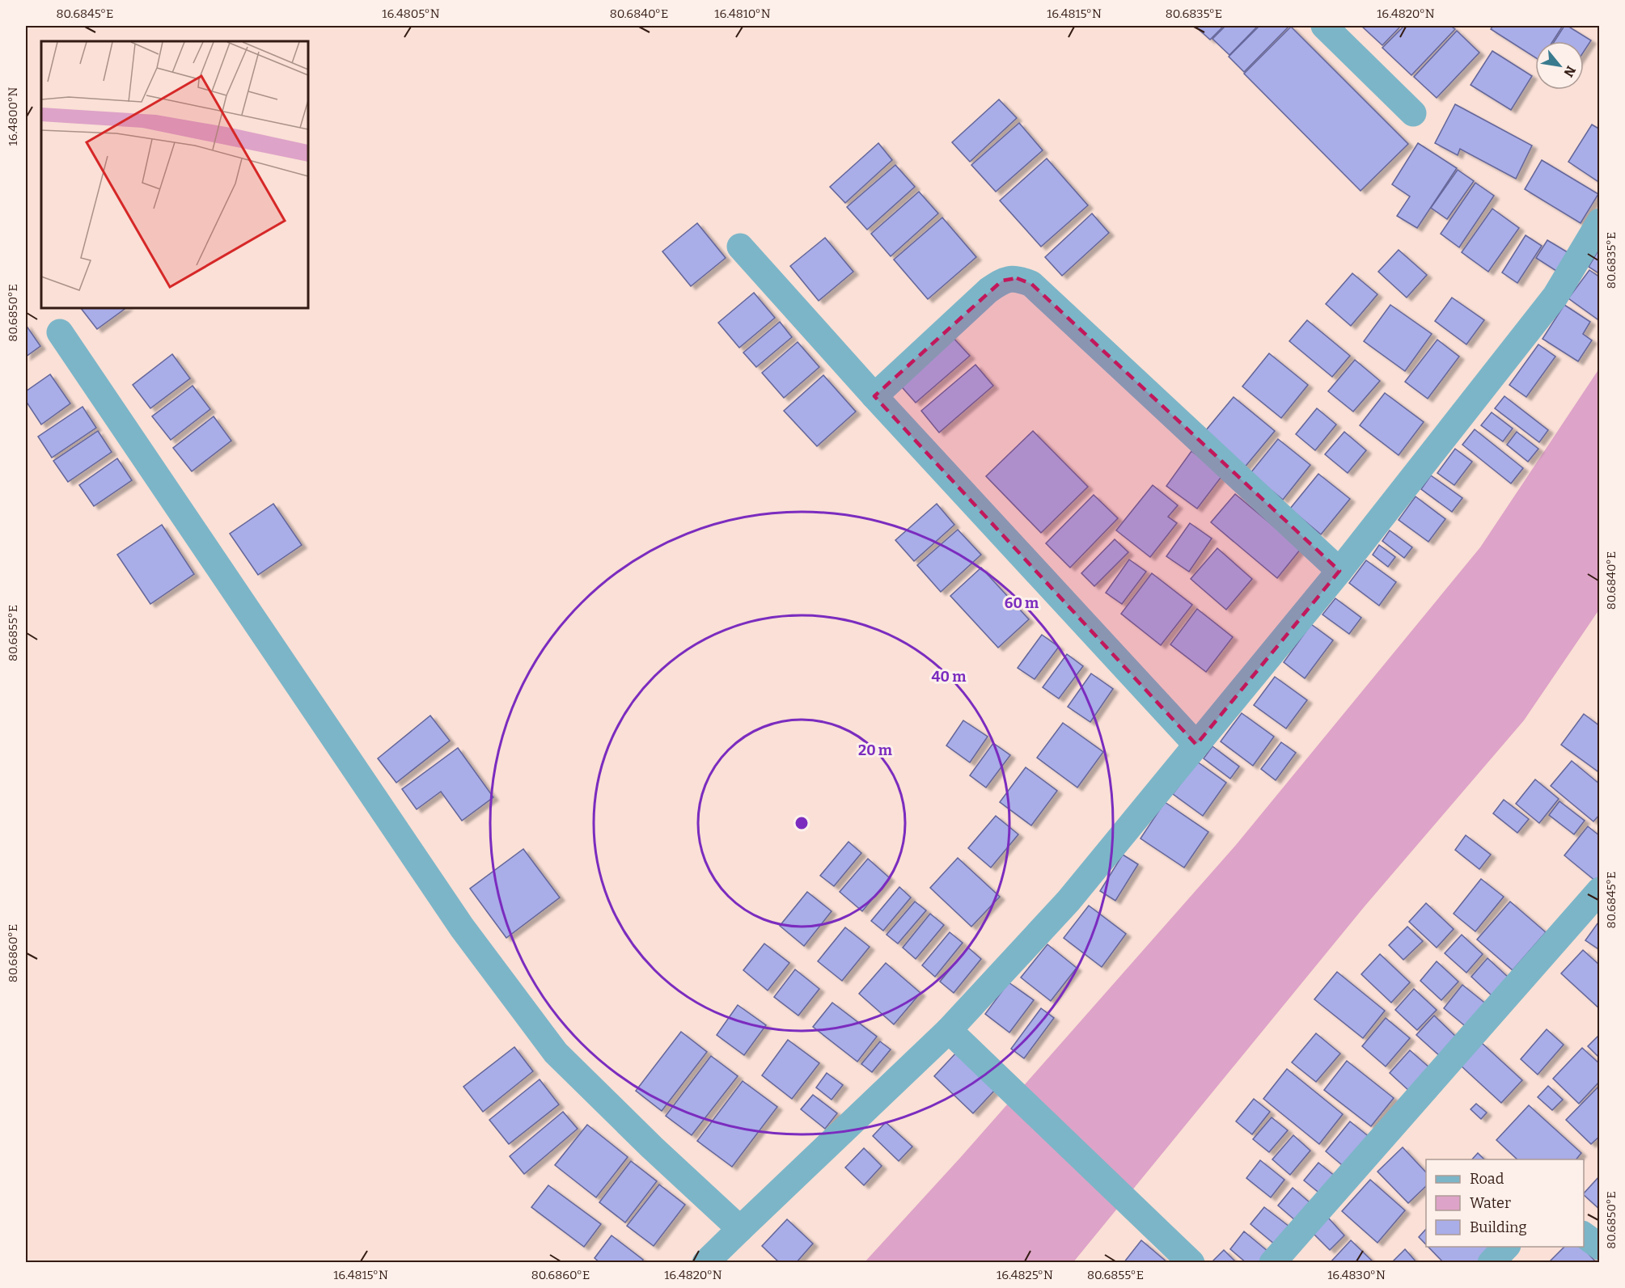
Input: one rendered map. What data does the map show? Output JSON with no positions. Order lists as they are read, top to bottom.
{
  "legend": ["Road", "Water", "Building"],
  "north": "bottom right",
  "coordinates": [
    "80.6845°E",
    "16.4805°N",
    "80.6840°E",
    "16.4810°N",
    "16.4815°N",
    "80.6835°E",
    "16.4820°N",
    "16.4800°N",
    "80.6850°E",
    "80.6855°E",
    "80.6860°E",
    "16.4825°N",
    "16.4830°N"
  ],
  "rings": ["60 m", "40 m", "20 m"]
}
